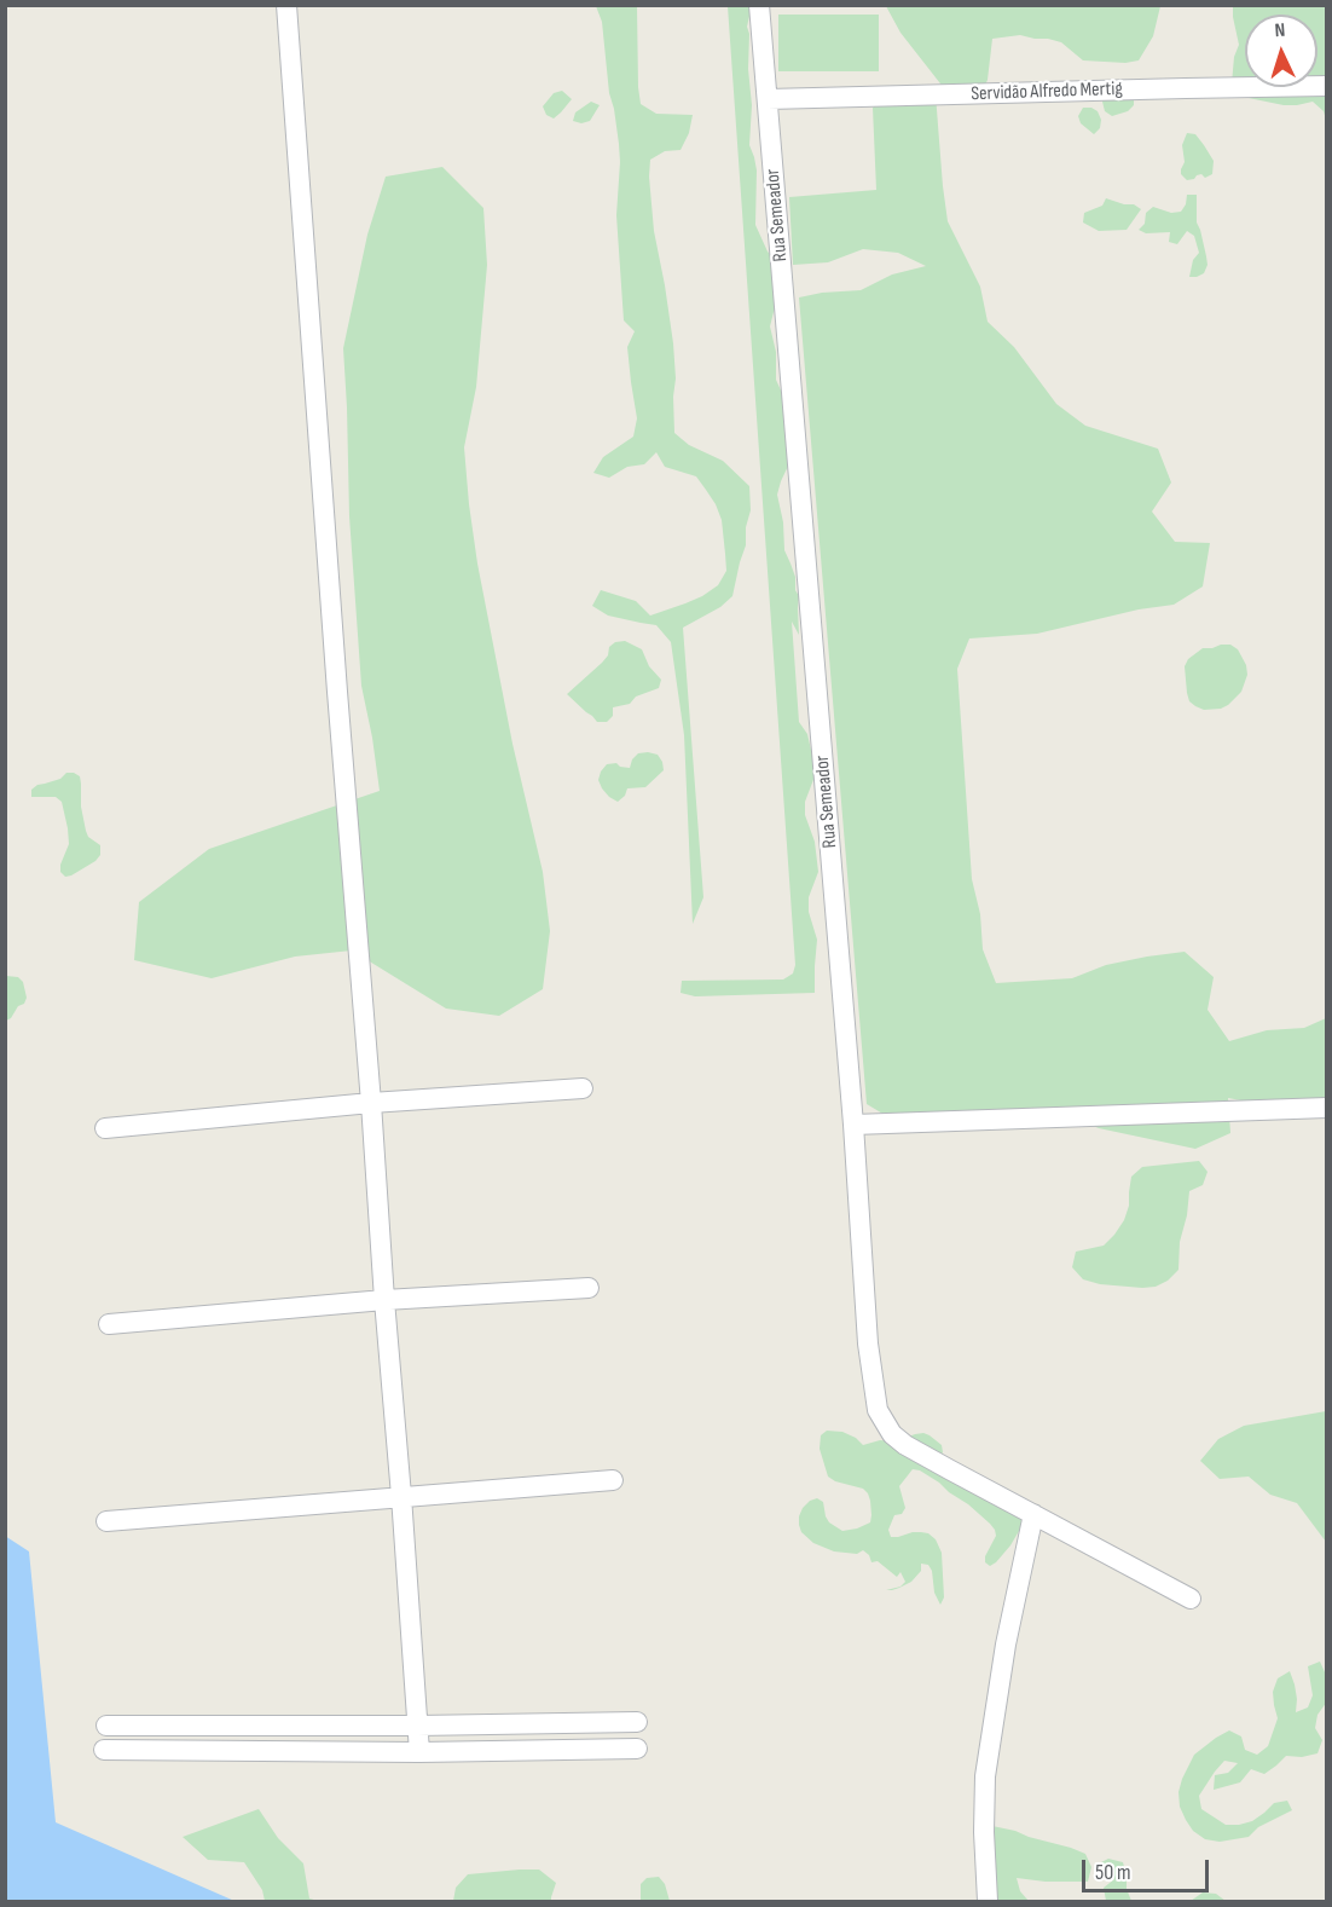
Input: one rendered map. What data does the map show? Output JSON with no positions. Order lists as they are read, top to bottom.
{
  "streets": {
    "street": ["Servidão Alfredo Mertig", "Rua Semeador"]
  },
  "crossings": [
    ["Servidão Alfredo Mertig", "Rua Semeador"]
  ],
  "scale_bar": "50 m",
  "north": "top"
}
